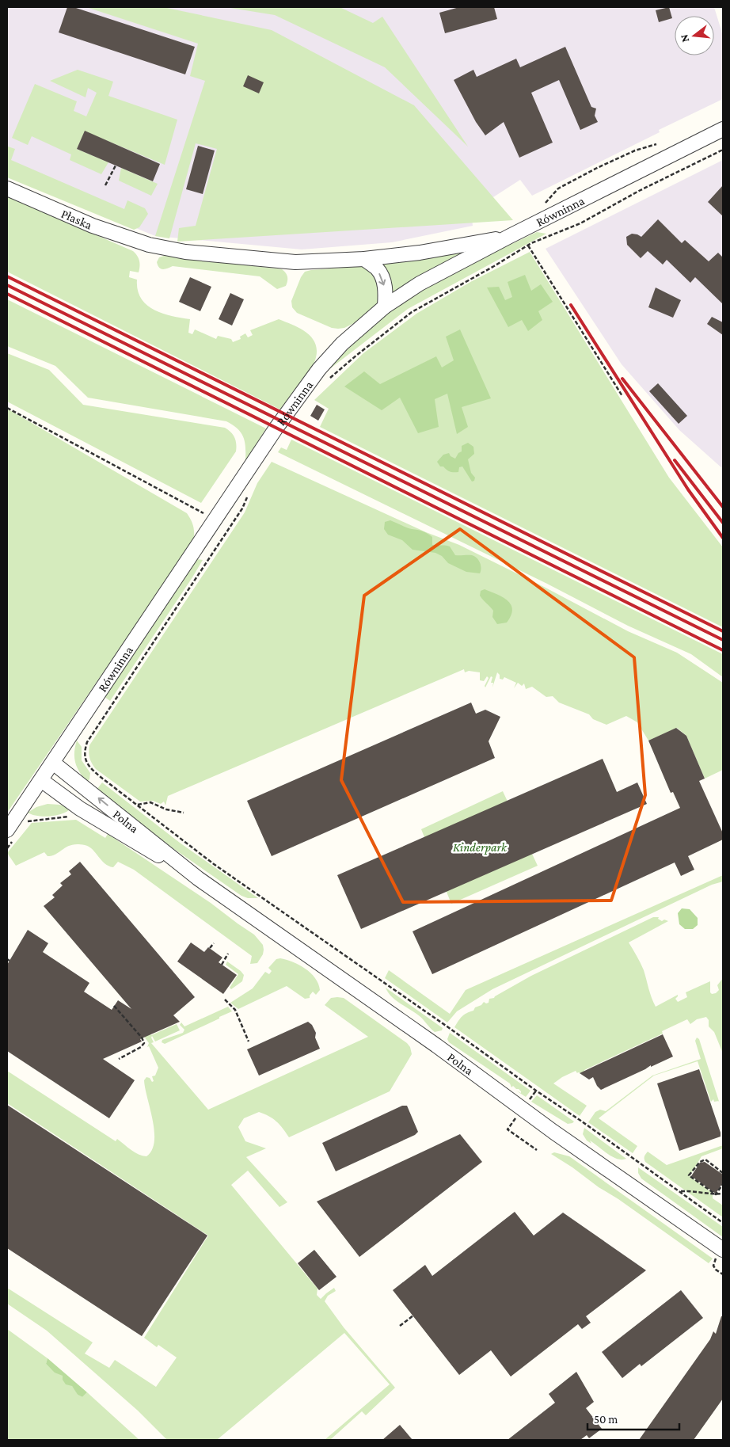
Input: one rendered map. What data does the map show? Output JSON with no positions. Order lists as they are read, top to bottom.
{
  "streets": {
    "street": ["Równinna", "Płaska", "Polna"]
  },
  "crossings": [
    ["Równinna", "Płaska"],
    ["Równinna", "Polna"]
  ],
  "parks": ["Kinderpark"],
  "scale_bar": "50 m",
  "north": "left"
}
